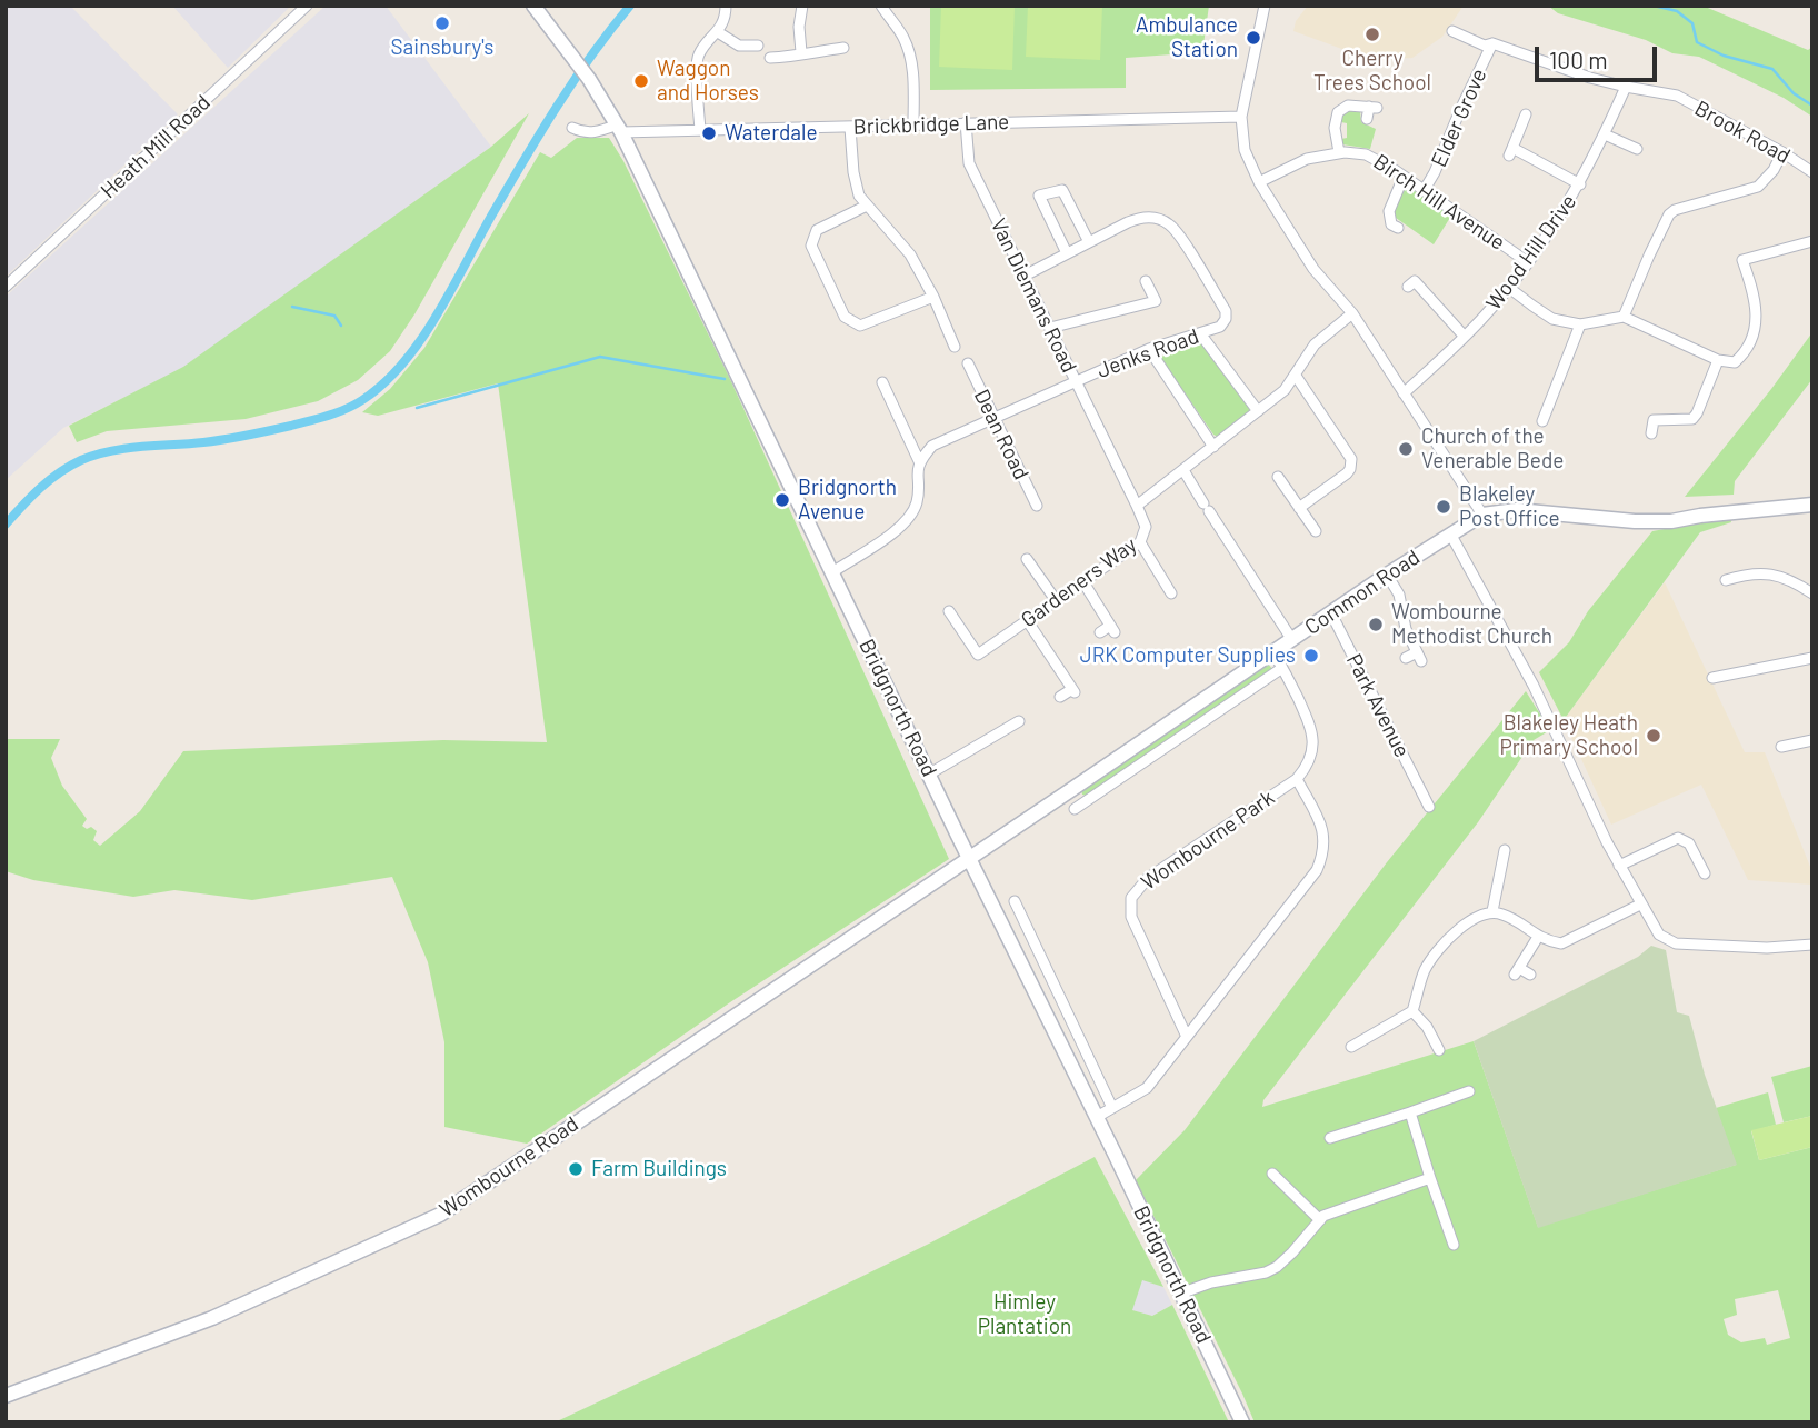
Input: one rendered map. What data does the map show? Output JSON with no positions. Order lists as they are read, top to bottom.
{
  "streets": {
    "street": [
      "Elder Grove",
      "Brickbridge Lane",
      "Brook Road",
      "Heath Mill Road",
      "Birch Hill Avenue",
      "Wood Hill Drive",
      "Van Diemans Road",
      "Jenks Road",
      "Dean Road",
      "Gardeners Way",
      "Common Road",
      "Park Avenue",
      "Bridgnorth Road",
      "Wombourne Park",
      "Wombourne Road"
    ]
  },
  "crossings": [
    ["Elder Grove", "Brook Road"],
    ["Elder Grove", "Birch Hill Avenue"],
    ["Brickbridge Lane", "Van Diemans Road"],
    ["Brickbridge Lane", "Bridgnorth Road"],
    ["Brook Road", "Wood Hill Drive"],
    ["Birch Hill Avenue", "Wood Hill Drive"],
    ["Van Diemans Road", "Jenks Road"],
    ["Van Diemans Road", "Gardeners Way"],
    ["Common Road", "Park Avenue"],
    ["Common Road", "Bridgnorth Road"],
    ["Common Road", "Wombourne Park"],
    ["Common Road", "Wombourne Road"],
    ["Bridgnorth Road", "Wombourne Park"],
    ["Bridgnorth Road", "Wombourne Road"]
  ],
  "parks": ["Himley Plantation"],
  "places": [
    "Sainsbury's",
    "Cherry Trees School",
    "Ambulance Station",
    "Waggon and Horses",
    "Waterdale",
    "Church of the Venerable Bede",
    "Bridgnorth Avenue",
    "Blakeley Post Office",
    "Wombourne Methodist Church",
    "JRK Computer Supplies",
    "Blakeley Heath Primary School",
    "Farm Buildings"
  ],
  "scale_bar": "100 m"
}
